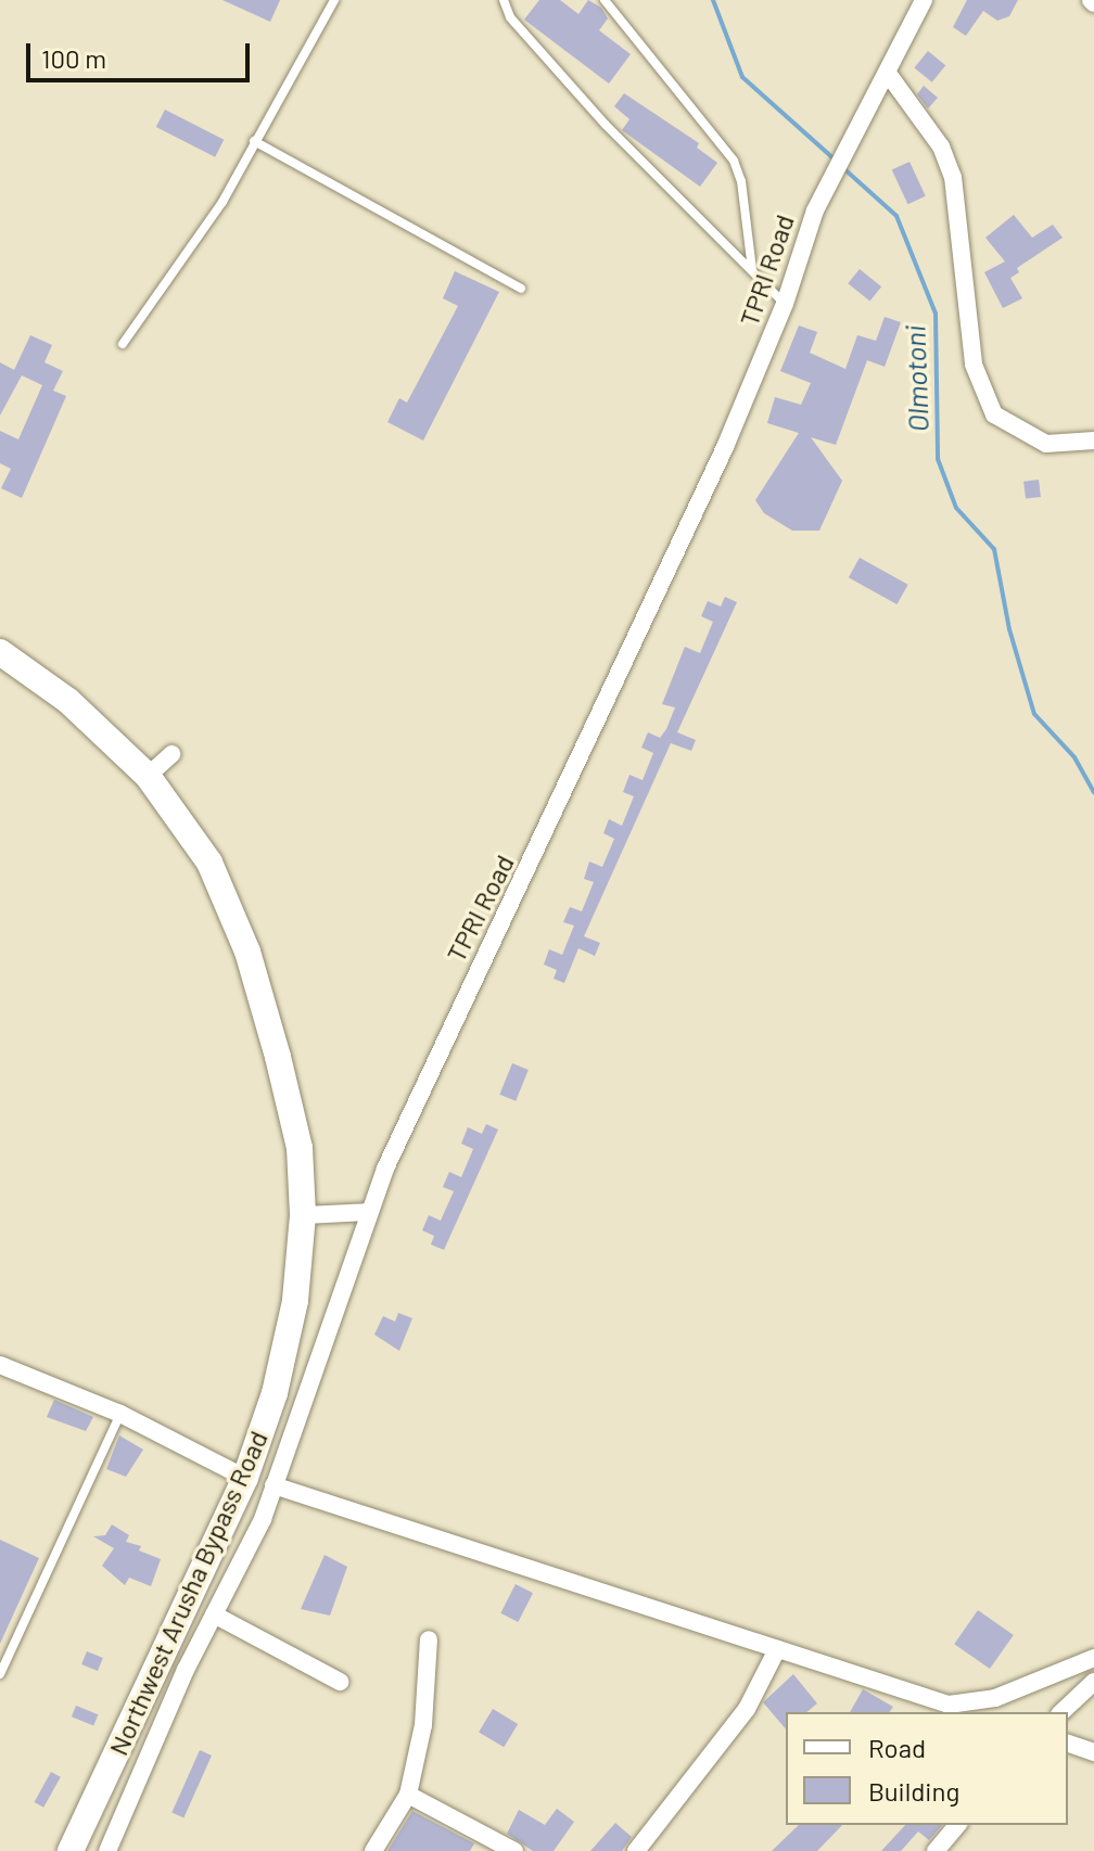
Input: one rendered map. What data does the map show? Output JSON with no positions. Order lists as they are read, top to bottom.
{
  "streets": {
    "main road": ["Northwest Arusha Bypass Road"],
    "street": ["TPRI Road"]
  },
  "water": ["Olmotoni"],
  "legend": ["Road", "Building"],
  "scale_bar": "100 m"
}
